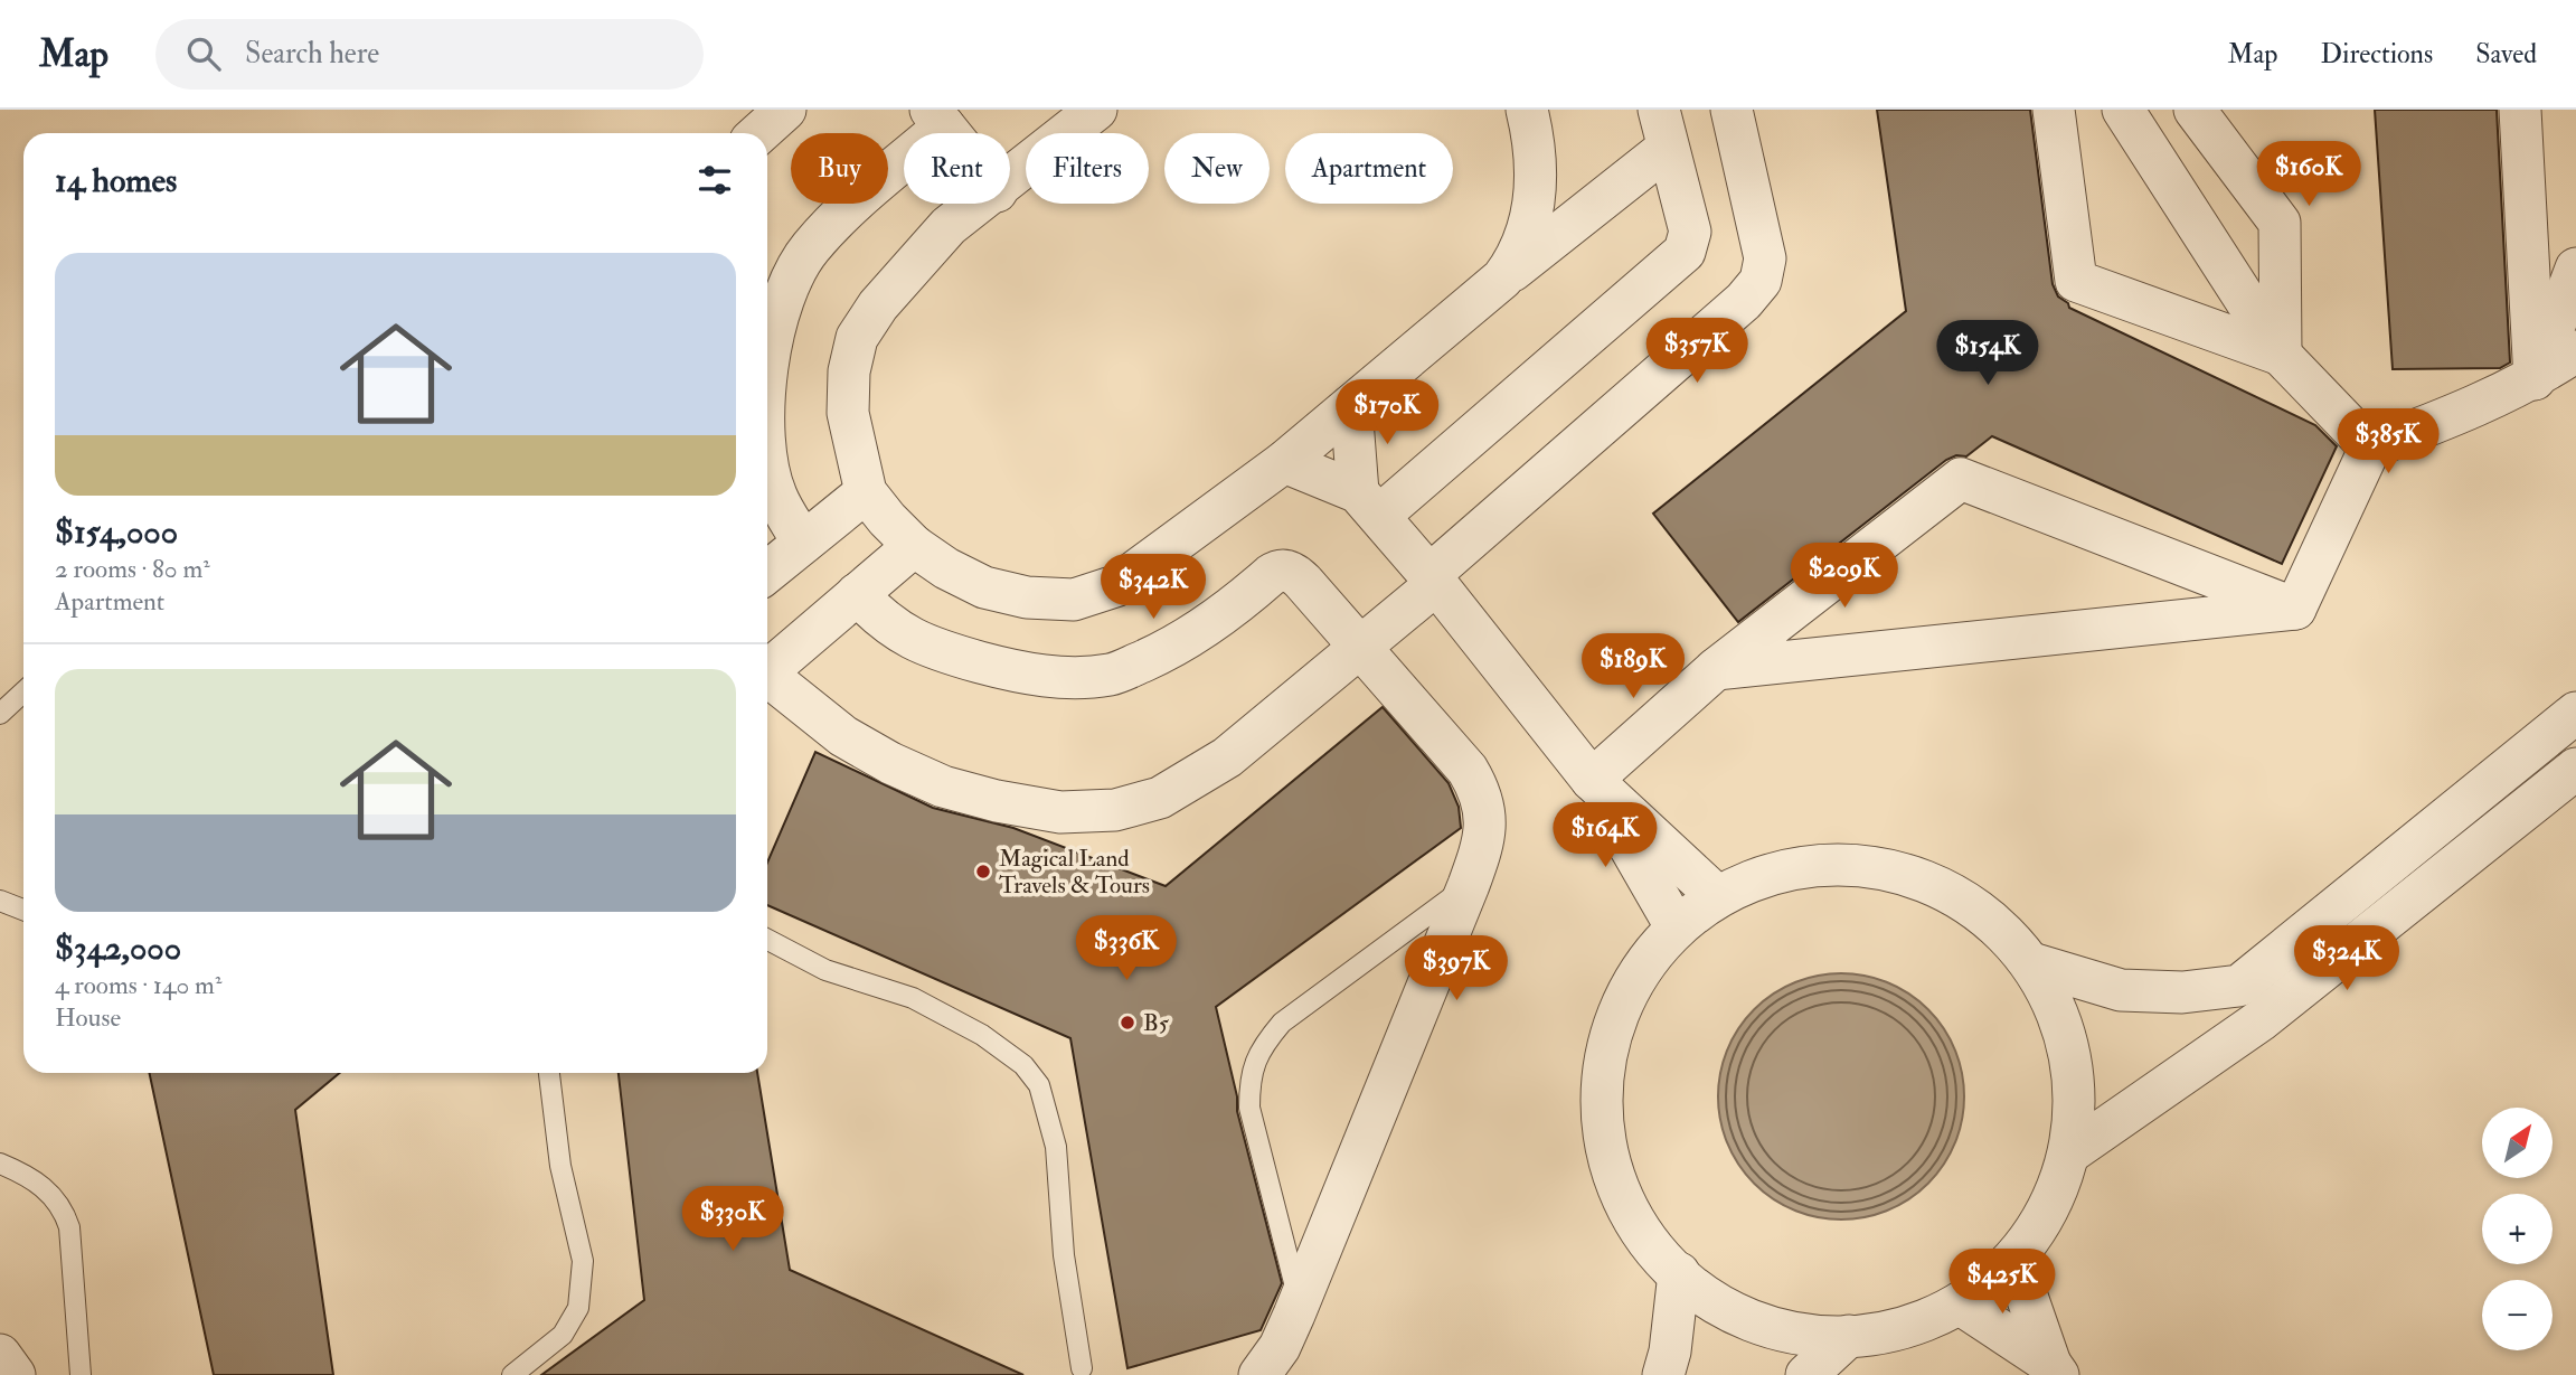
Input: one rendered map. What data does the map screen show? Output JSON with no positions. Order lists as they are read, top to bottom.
{
  "places": ["Magical Land Travels & Tours", "B5"],
  "north": "top right",
  "page": {
    "header": "Map",
    "search": "Search here",
    "nav": ["Map", "Directions", "Saved"],
    "chip": [
      "Buy",
      "Rent",
      "Filters",
      "New",
      "Apartment"
    ],
    "heading": "14 homes",
    "price": [
      "$160K",
      "$357K",
      "$154K",
      "$170K",
      "$385K",
      "$209K",
      "$342K",
      "$189K",
      "$164K",
      "$336K",
      "$324K",
      "$397K",
      "$330K",
      "$425K"
    ],
    "list": [
      {
        "name": "$154,000",
        "note": "2 rooms · 80 m² · Apartment"
      },
      {
        "name": "$342,000",
        "note": "4 rooms · 140 m² · House"
      }
    ],
    "map_buttons": ["+", "−"]
  }
}
